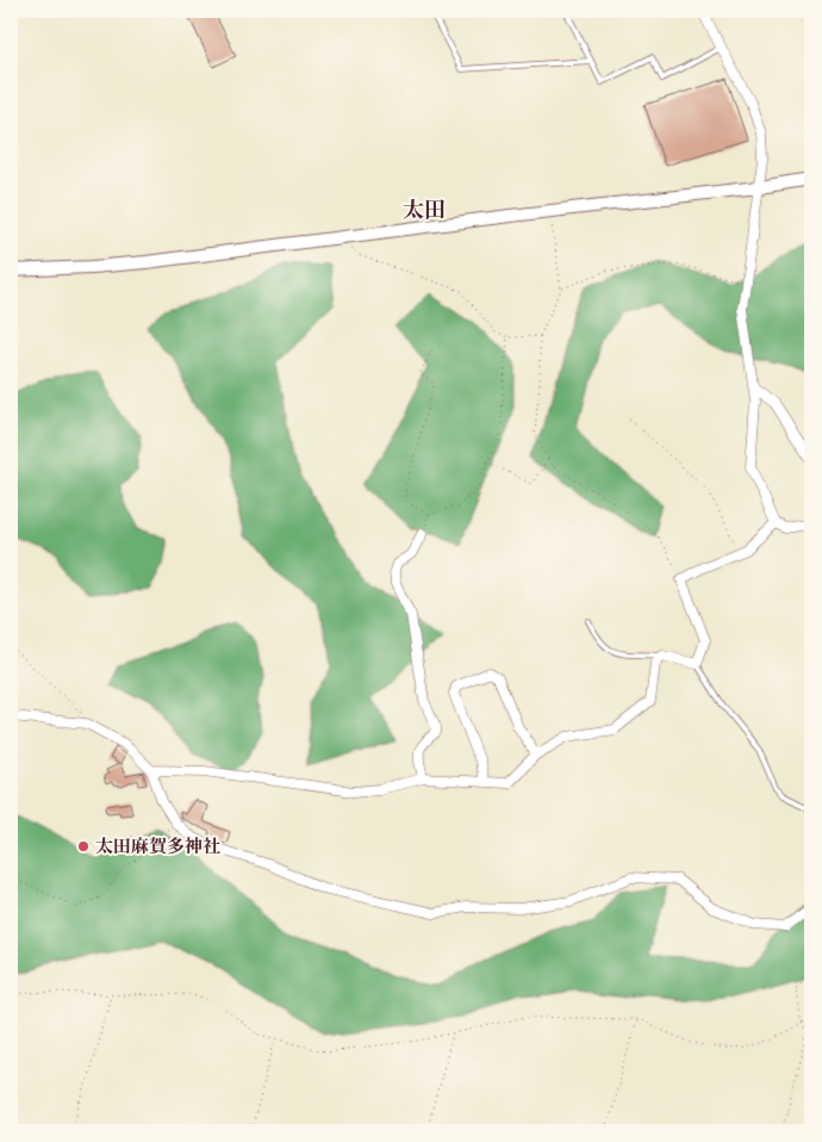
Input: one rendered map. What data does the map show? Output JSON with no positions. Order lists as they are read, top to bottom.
{
  "districts": ["太田"],
  "places": ["太田麻賀多神社"]
}
